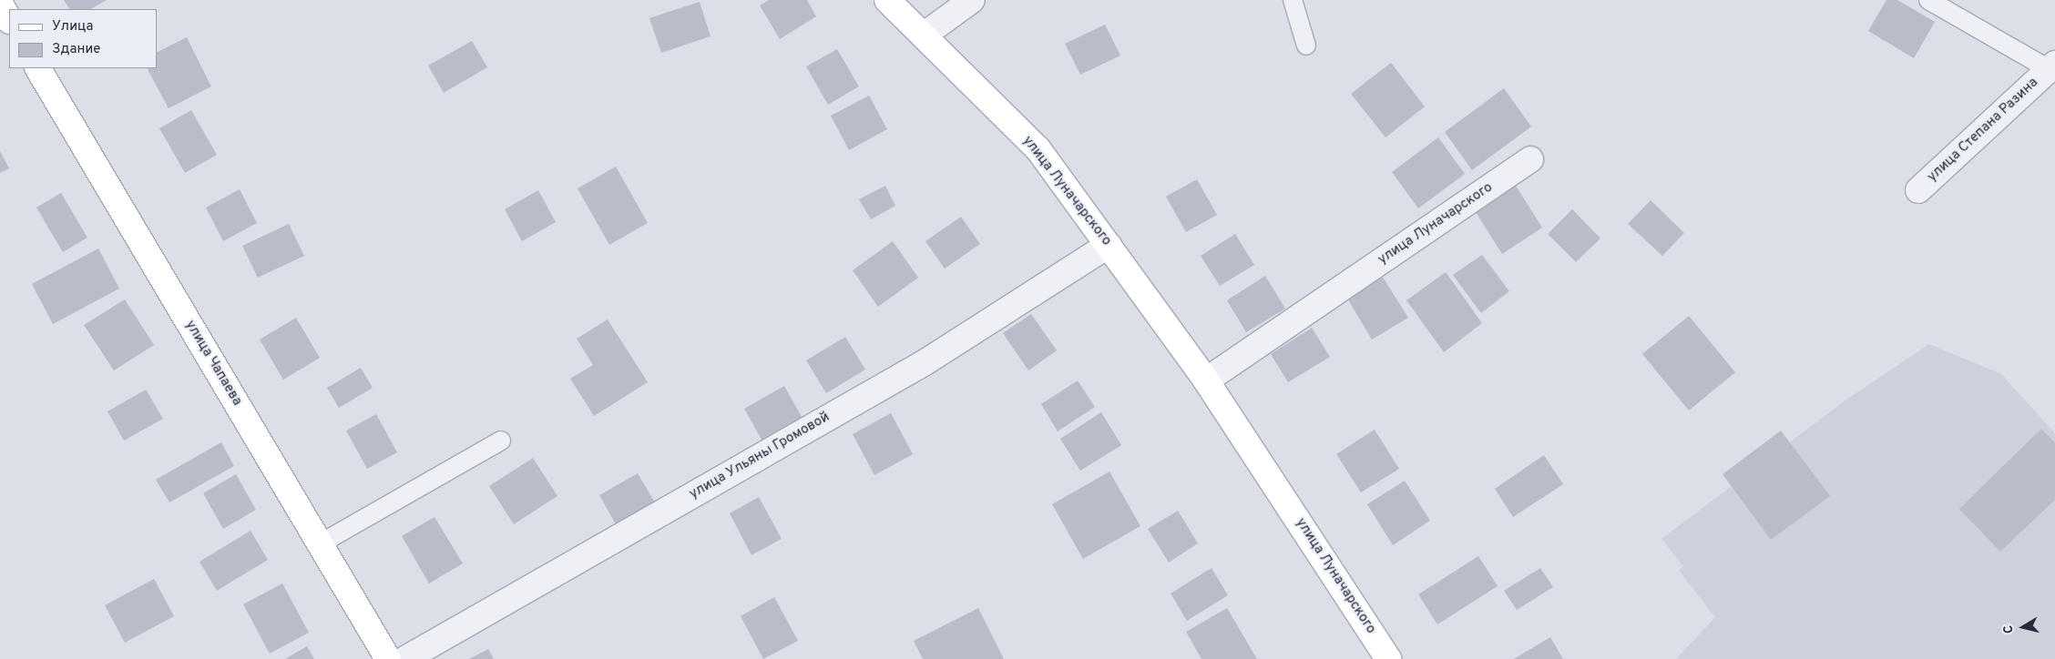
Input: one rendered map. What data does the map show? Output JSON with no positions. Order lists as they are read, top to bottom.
{
  "streets": {
    "main road": ["улица Луначарского", "улица Чапаева"],
    "street": ["улица Степана Разина", "улица Ульяны Громовой"]
  },
  "crossings": [
    ["улица Луначарского", "улица Ульяны Громовой"]
  ],
  "legend": ["Улица", "Здание"],
  "north": "left"
}
